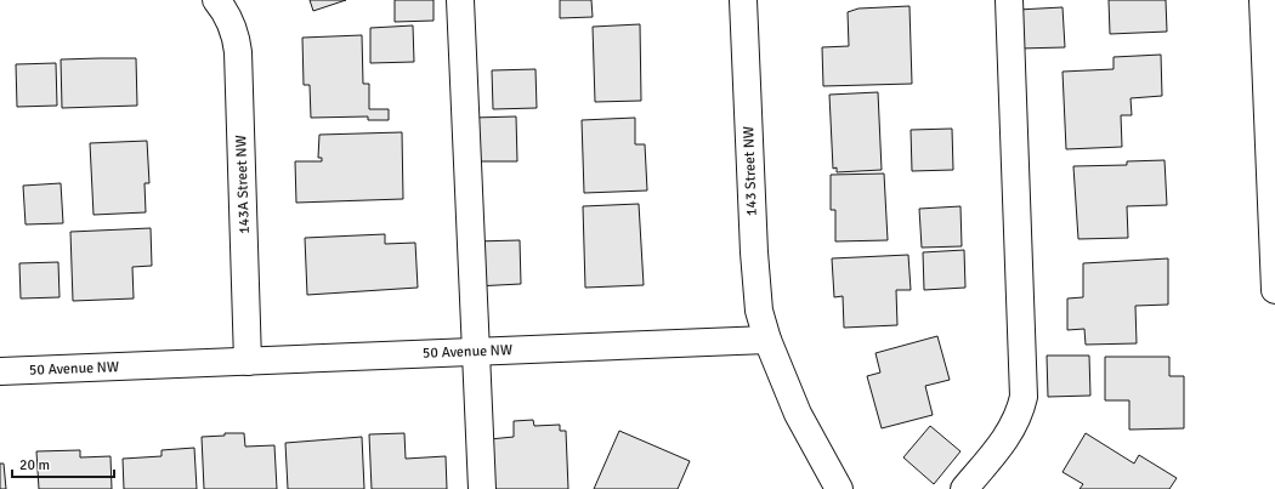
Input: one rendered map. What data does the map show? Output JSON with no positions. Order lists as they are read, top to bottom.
{
  "streets": {
    "street": ["143 Street NW", "143A Street NW", "50 Avenue NW"]
  },
  "crossings": [
    ["143 Street NW", "50 Avenue NW"],
    ["143A Street NW", "50 Avenue NW"]
  ],
  "scale_bar": "20 m"
}
